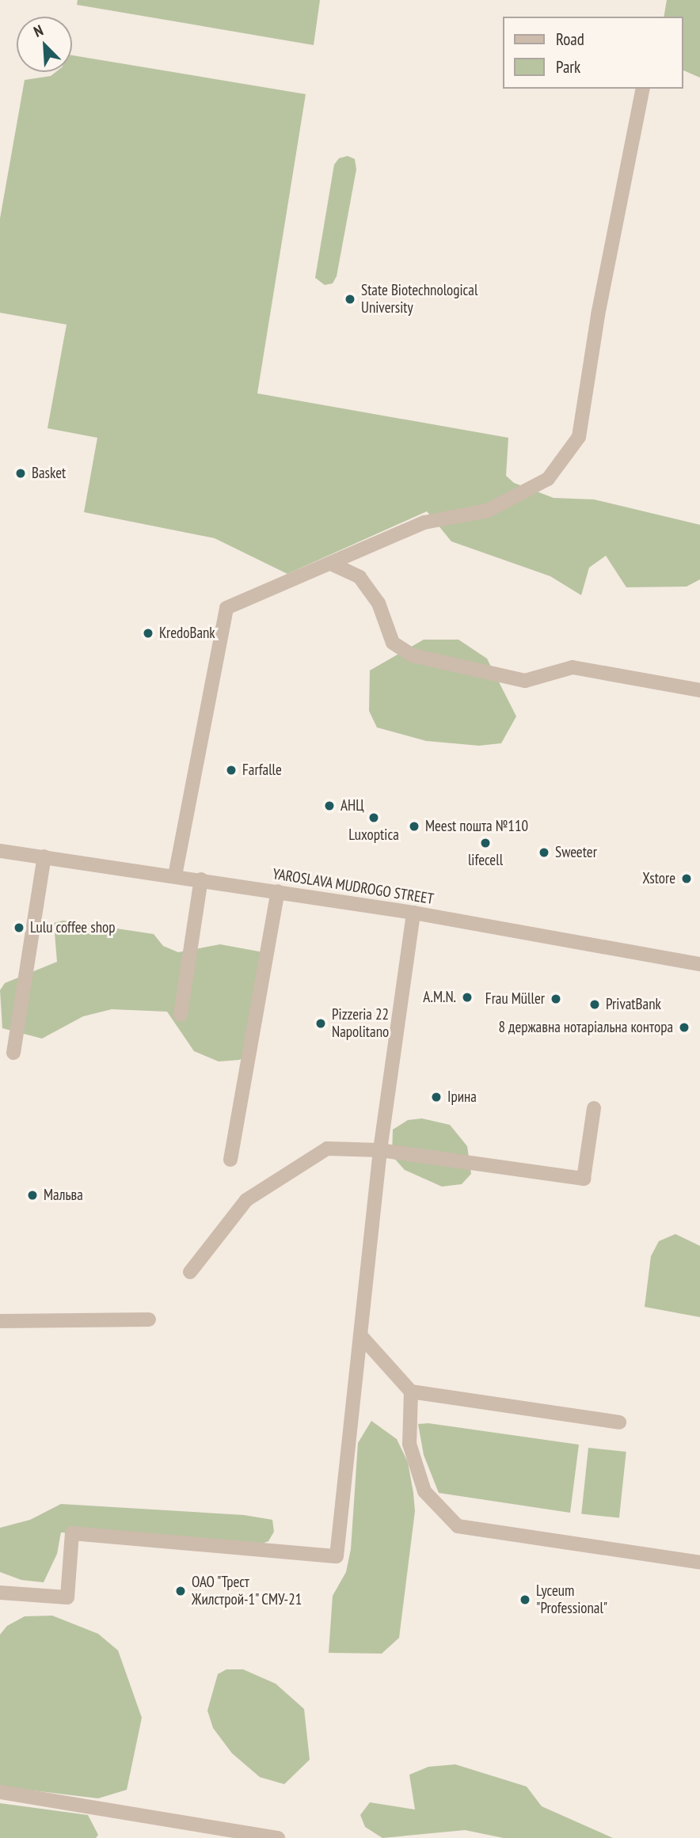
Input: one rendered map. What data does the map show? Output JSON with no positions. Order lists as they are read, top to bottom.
{
  "streets": {
    "street": ["YAROSLAVA MUDROGO STREET"]
  },
  "places": [
    "State Biotechnological University",
    "Basket",
    "KredoBank",
    "Farfalle",
    "АНЦ",
    "Luxoptica",
    "Meest пошта №110",
    "lifecell",
    "Sweeter",
    "Xstore",
    "Lulu coffee shop",
    "A.M.N.",
    "Frau Müller",
    "PrivatBank",
    "Pizzeria 22 Napolitano",
    "8 державна нотаріальна контора",
    "Ірина",
    "Мальва",
    "ОАО \"Трест Жилстрой-1\" СМУ-21",
    "Lyceum \"Professional\""
  ],
  "legend": ["Road", "Park"],
  "north": "top left"
}
